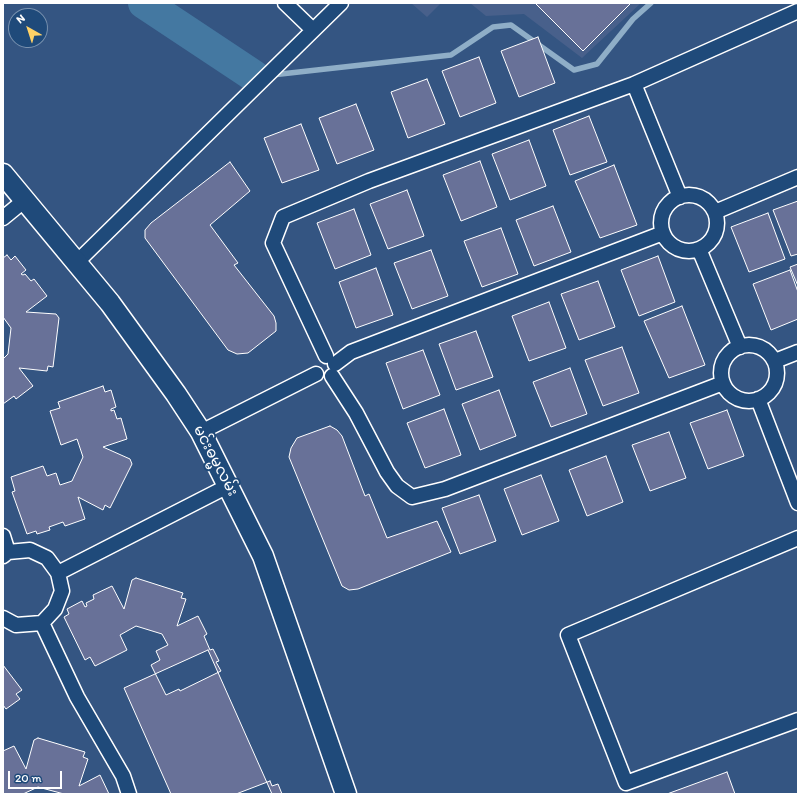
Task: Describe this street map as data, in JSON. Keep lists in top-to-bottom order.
{
  "streets": {
    "main road": ["မင်းဓမ္မလမ်း"]
  },
  "scale_bar": "20 m",
  "north": "top left"
}
